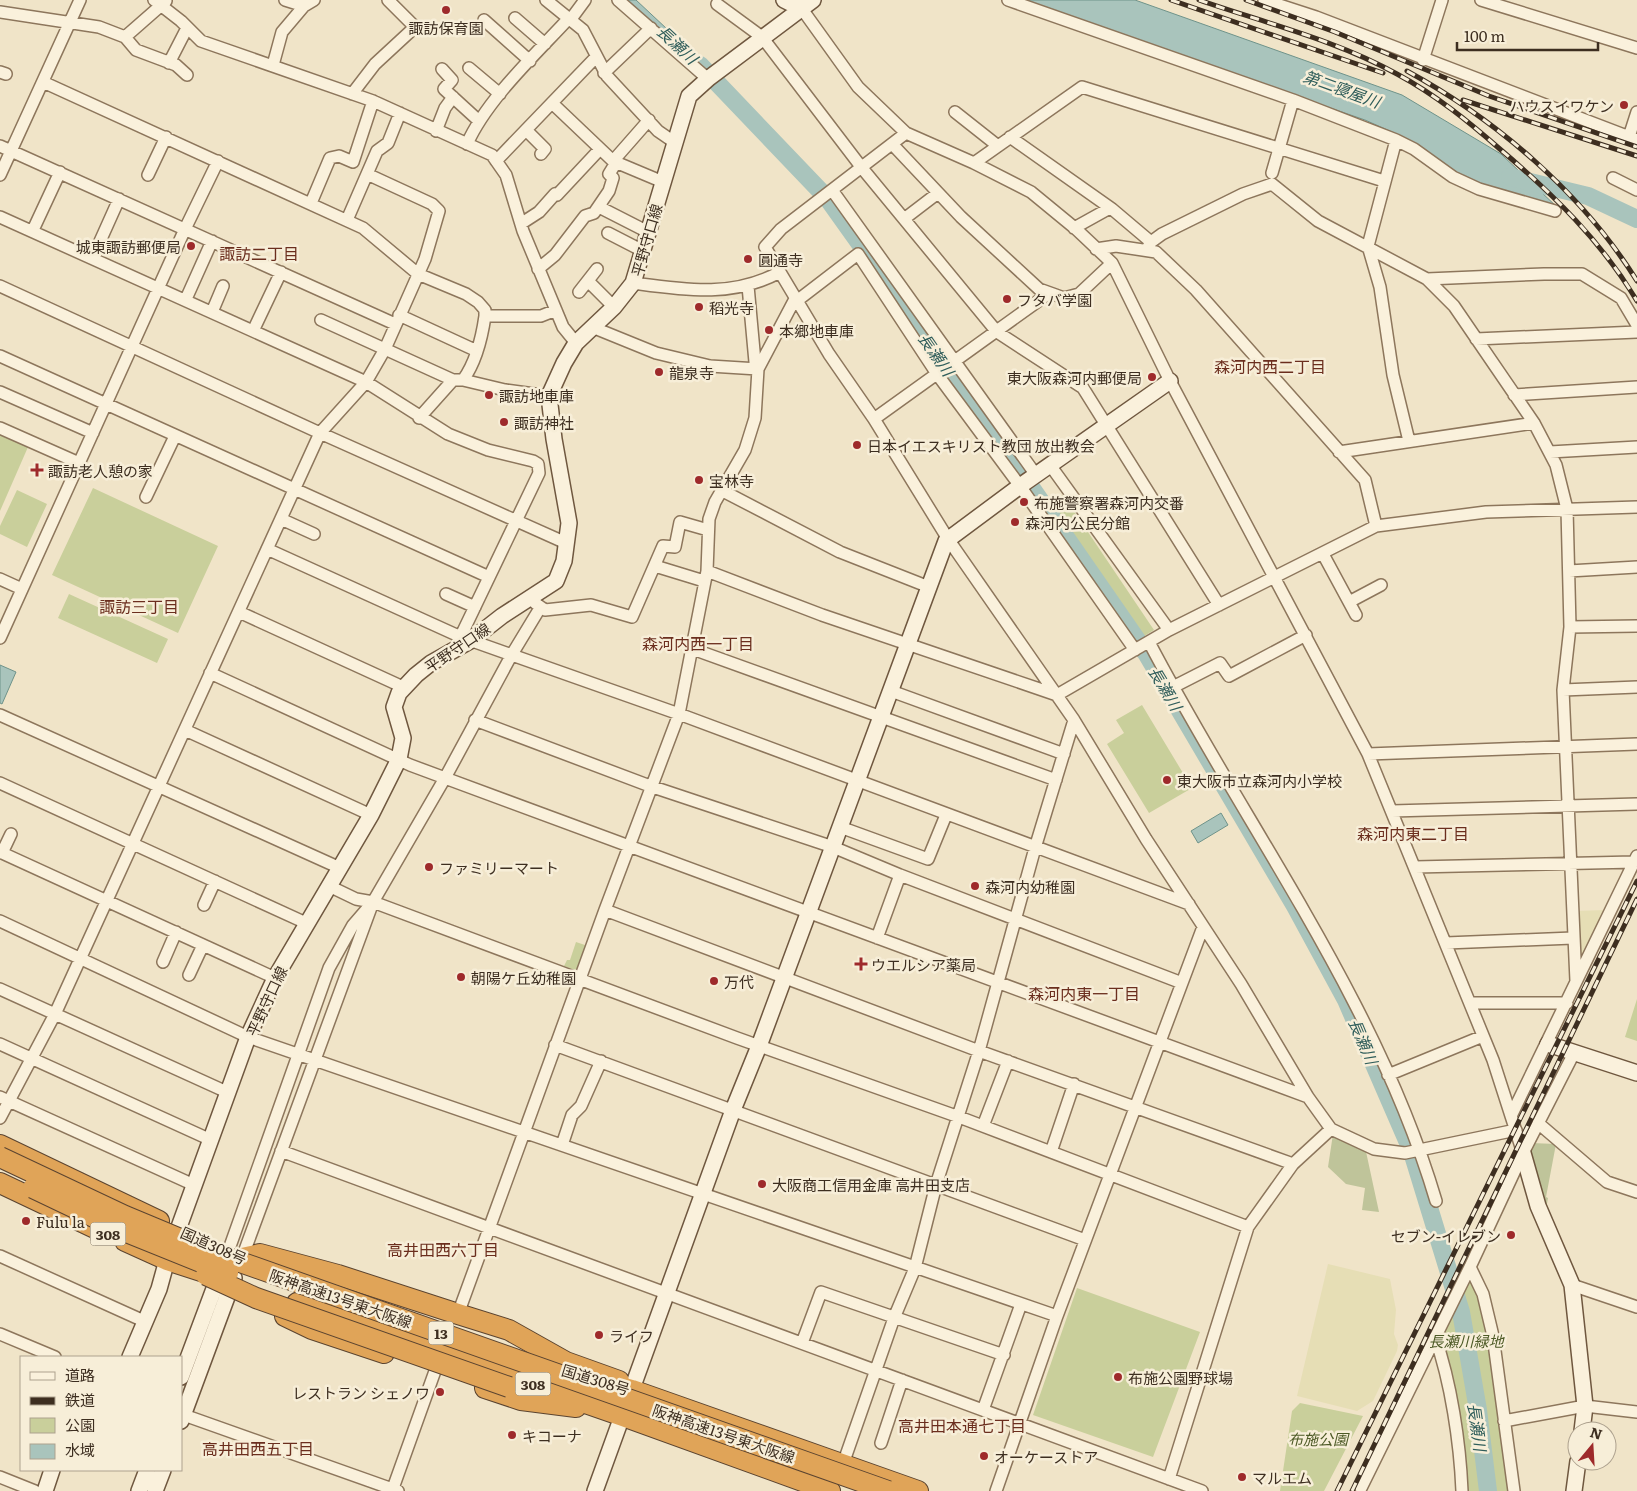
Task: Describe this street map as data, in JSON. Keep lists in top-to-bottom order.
{
  "streets": {
    "highway": [
      "308",
      "国道308号",
      "阪神高速13号東大阪線",
      "13"
    ],
    "street": ["平野守口線"]
  },
  "crossings": [
    ["平野守口線", "国道308号"],
    ["国道308号", "阪神高速13号東大阪線"]
  ],
  "districts": [
    "諏訪二丁目",
    "森河内西二丁目",
    "諏訪三丁目",
    "森河内西一丁目",
    "森河内東二丁目",
    "森河内東一丁目",
    "高井田西六丁目",
    "高井田本通七丁目",
    "高井田西五丁目"
  ],
  "water": ["長瀬川", "第二寝屋川"],
  "parks": ["長瀬川緑地", "布施公園"],
  "places": {
    "other": [
      "諏訪保育園",
      "ハウスイワケン",
      "城東諏訪郵便局",
      "圓通寺",
      "フタバ学園",
      "稻光寺",
      "本郷地車庫",
      "龍泉寺",
      "東大阪森河内郵便局",
      "諏訪地車庫",
      "諏訪神社",
      "日本イエスキリスト教団 放出教会",
      "宝林寺",
      "布施警察署森河内交番",
      "森河内公民分館",
      "東大阪市立森河内小学校",
      "ファミリーマート",
      "森河内幼稚園",
      "朝陽ケ丘幼稚園",
      "万代",
      "大阪商工信用金庫 高井田支店",
      "Fulu la",
      "セブン-イレブン",
      "ライフ",
      "布施公園野球場",
      "レストラン シェノワ",
      "キコーナ",
      "オーケーストア",
      "マルエム"
    ],
    "health": ["諏訪老人憩の家", "ウエルシア薬局"]
  },
  "legend": [
    "道路",
    "鉄道",
    "公園",
    "水域"
  ],
  "scale_bar": "100 m",
  "north": "top"
}
